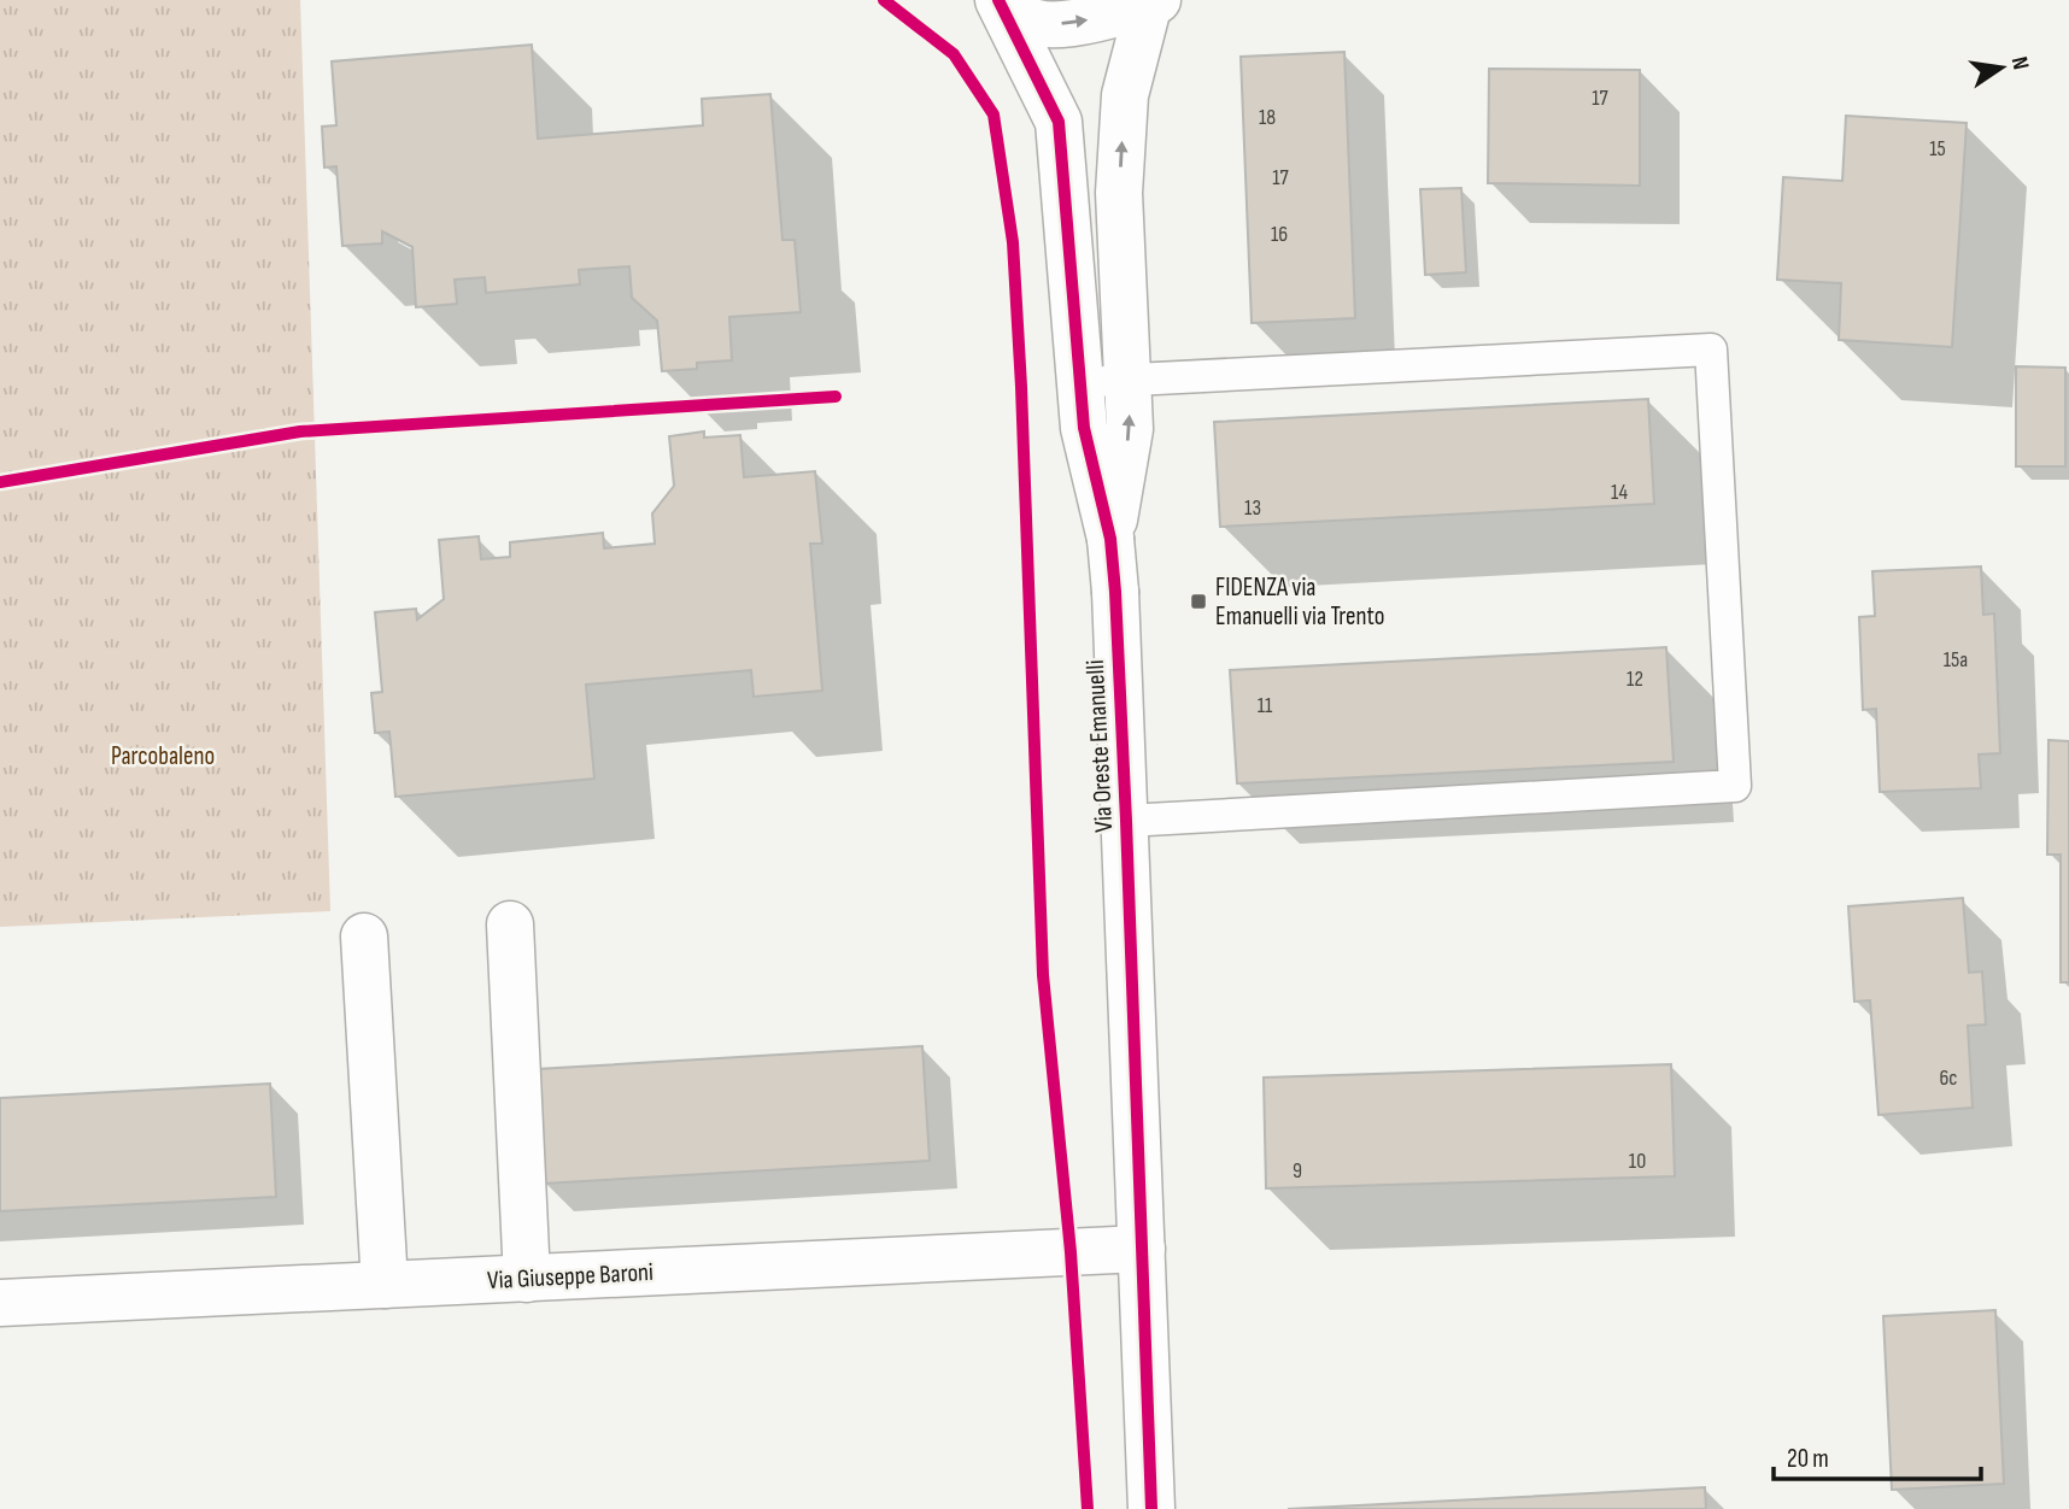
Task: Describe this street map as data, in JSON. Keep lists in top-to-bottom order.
{
  "streets": {
    "street": ["Via Oreste Emanuelli", "Via Giuseppe Baroni"]
  },
  "crossings": [
    ["Via Oreste Emanuelli", "Via Giuseppe Baroni"]
  ],
  "parks": ["Parcobaleno"],
  "places": {
    "transit": ["FIDENZA via Emanuelli via Trento"]
  },
  "house_numbers": [
    "17",
    "18",
    "15",
    "17",
    "16",
    "14",
    "13",
    "15a",
    "12",
    "11",
    "6c",
    "10",
    "9"
  ],
  "scale_bar": "20 m",
  "north": "right"
}
